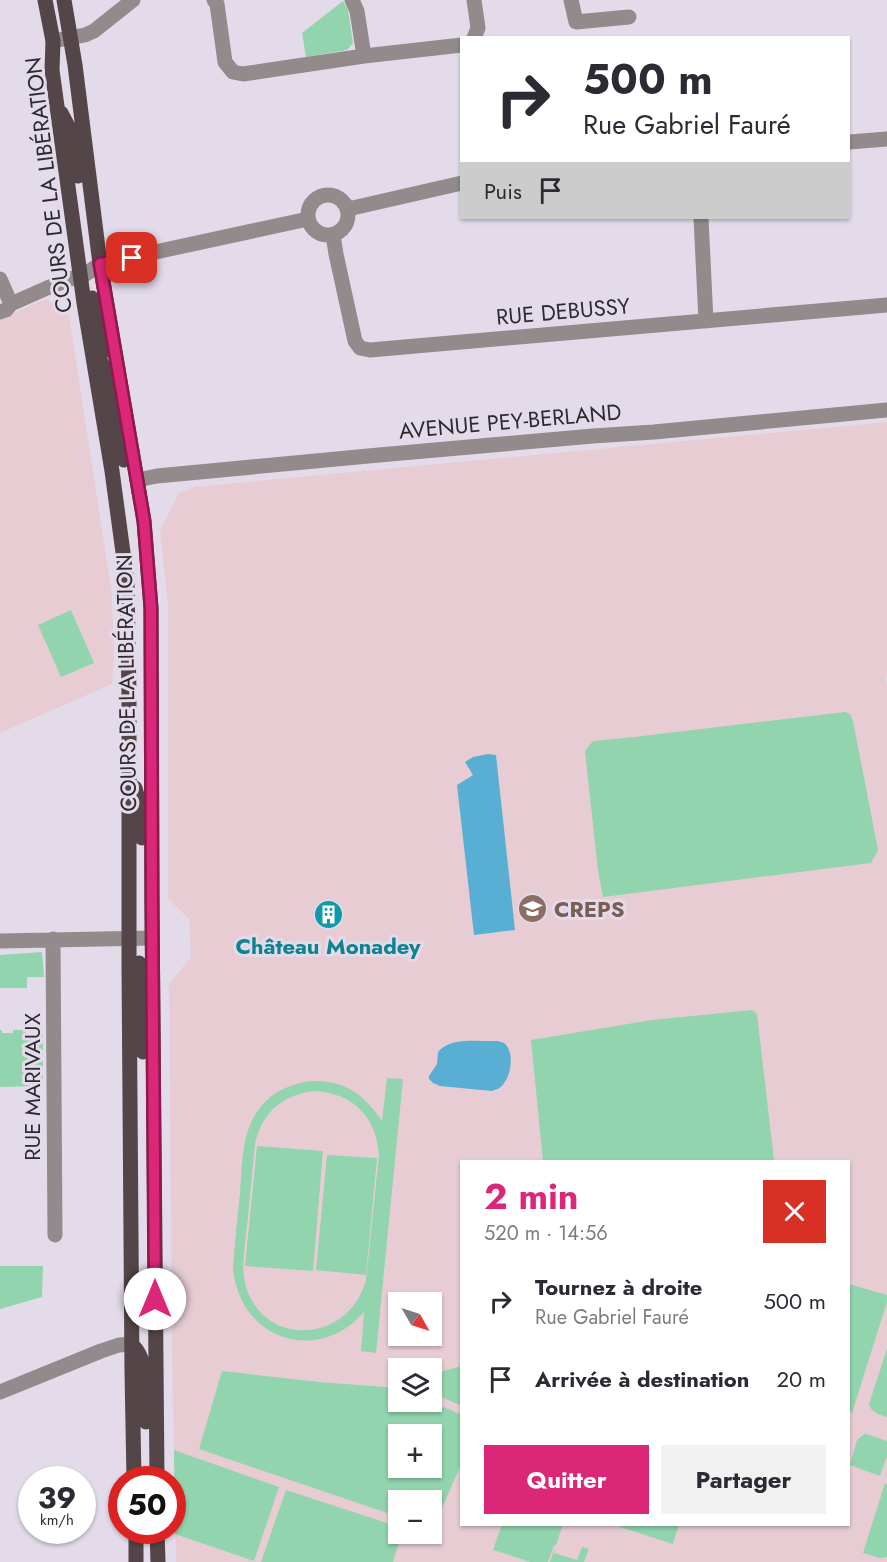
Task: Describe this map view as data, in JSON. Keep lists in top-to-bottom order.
{
  "streets": {
    "main road": ["COURS DE LA LIBÉRATION"],
    "street": ["RUE DEBUSSY", "AVENUE PEY-BERLAND", "RUE MARIVAUX"]
  },
  "crossings": [
    ["COURS DE LA LIBÉRATION", "AVENUE PEY-BERLAND"]
  ],
  "places": {
    "school or university": ["CREPS"],
    "building": ["Château Monadey"]
  },
  "north": "bottom right",
  "page": {
    "turn": ["500 m", "Rue Gabriel Fauré"],
    "then": "Puis",
    "heading": ["2 min", "520 m · 14:56"],
    "list": [
      {
        "name": "Tournez à droite",
        "note": "Rue Gabriel Fauré",
        "value": "500 m"
      },
      {
        "name": "Arrivée à destination",
        "value": "20 m"
      }
    ],
    "map_buttons": ["+", "−"],
    "buttons": ["Quitter", "Partager"],
    "speed": "39 km/h",
    "limit": "50"
  }
}
